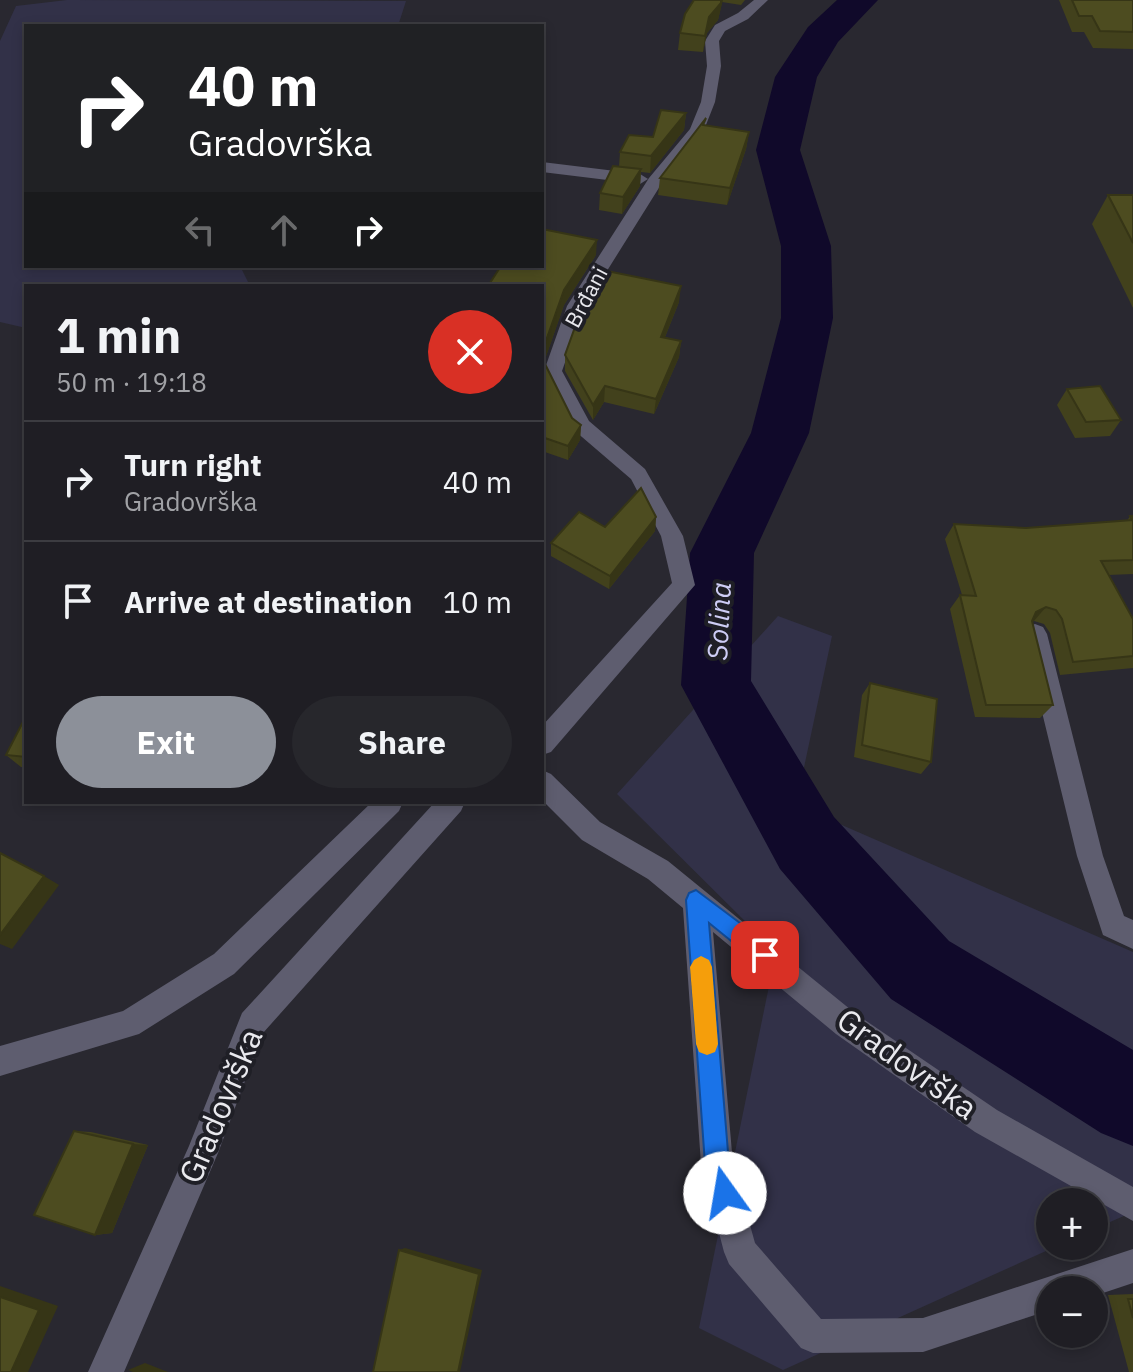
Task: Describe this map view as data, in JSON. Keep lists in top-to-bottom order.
{
  "streets": {
    "street": ["Brđani", "Gradovrška"]
  },
  "water": ["Solina"],
  "page": {
    "turn": ["40 m", "Gradovrška"],
    "heading": ["1 min", "50 m · 19:18"],
    "list": [
      {
        "name": "Turn right",
        "note": "Gradovrška",
        "value": "40 m"
      },
      {
        "name": "Arrive at destination",
        "value": "10 m"
      }
    ],
    "buttons": ["Exit", "Share"],
    "map_buttons": ["+", "−"]
  }
}
